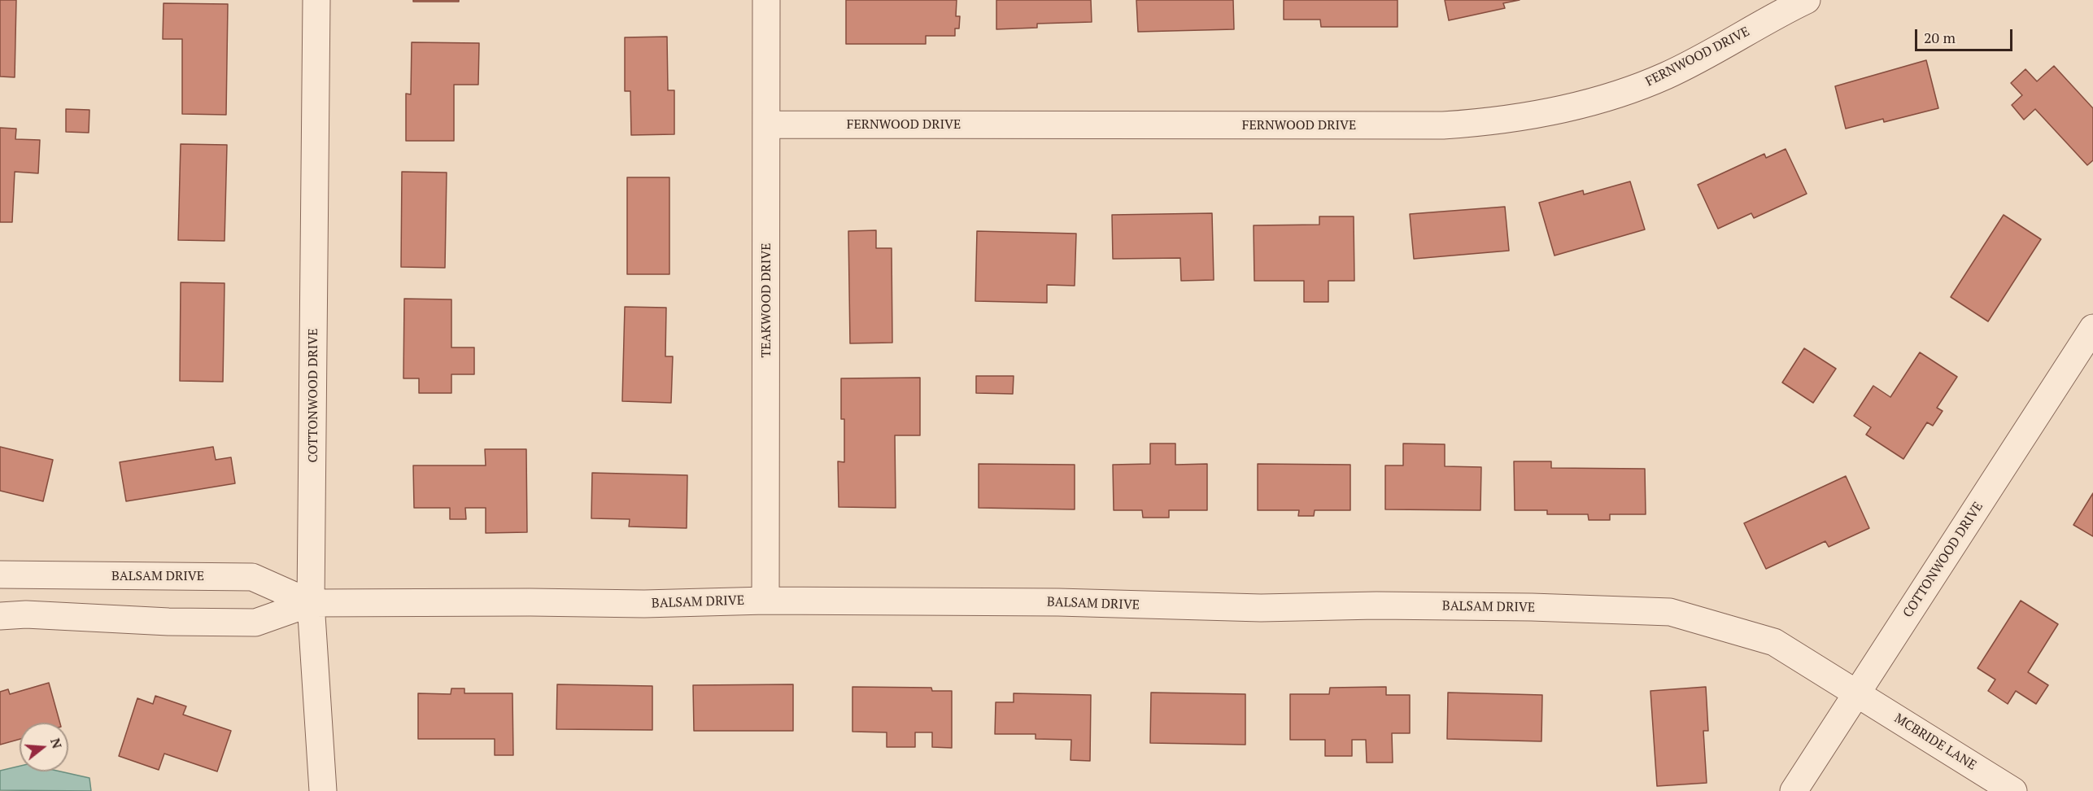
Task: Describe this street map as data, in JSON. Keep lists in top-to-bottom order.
{
  "streets": {
    "street": [
      "FERNWOOD DRIVE",
      "TEAKWOOD DRIVE",
      "COTTONWOOD DRIVE",
      "BALSAM DRIVE",
      "MCBRIDE LANE"
    ]
  },
  "crossings": [
    ["FERNWOOD DRIVE", "TEAKWOOD DRIVE"],
    ["TEAKWOOD DRIVE", "BALSAM DRIVE"],
    ["COTTONWOOD DRIVE", "BALSAM DRIVE"],
    ["COTTONWOOD DRIVE", "MCBRIDE LANE"],
    ["BALSAM DRIVE", "MCBRIDE LANE"]
  ],
  "scale_bar": "20 m",
  "north": "right"
}
